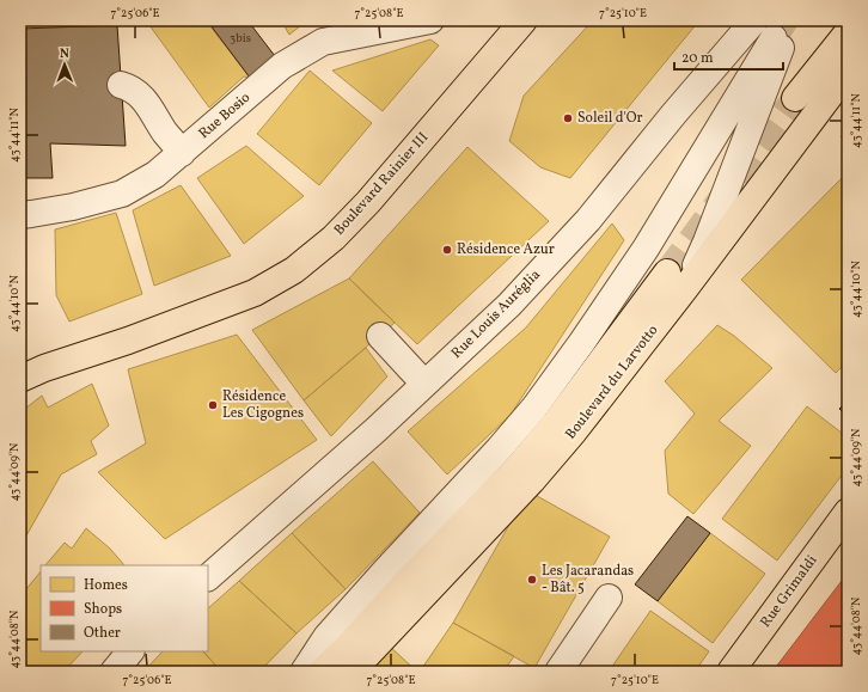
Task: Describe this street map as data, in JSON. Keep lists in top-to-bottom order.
{
  "streets": {
    "main road": ["Boulevard Rainier III", "Boulevard du Larvotto", "Rue Grimaldi"],
    "street": ["Rue Bosio", "Rue Louis Auréglia"]
  },
  "places": [
    "Soleil d'Or",
    "Résidence Azur",
    "Résidence Les Cigognes",
    "Les Jacarandas - Bât. 5"
  ],
  "house_numbers": ["3bis"],
  "legend": ["Homes", "Shops", "Other"],
  "scale_bar": "20 m",
  "north": "top",
  "coordinates": [
    "7°25'06\"E",
    "7°25'08\"E",
    "7°25'10\"E",
    "43°44'11\"N",
    "43°44'10\"N",
    "43°44'09\"N",
    "43°44'08\"N"
  ]
}
